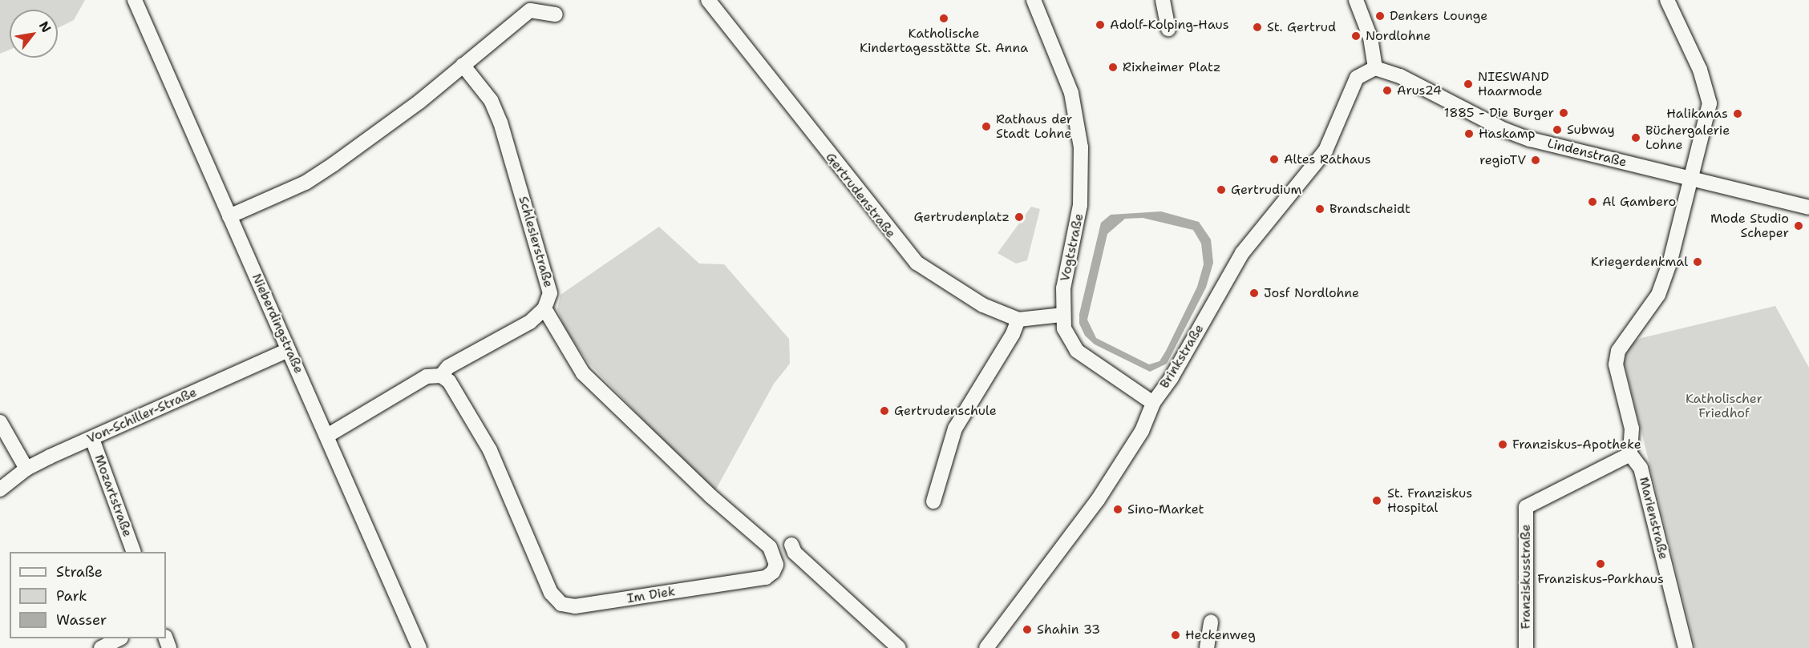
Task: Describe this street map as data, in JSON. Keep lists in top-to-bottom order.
{
  "streets": {
    "street": [
      "Lindenstraße",
      "Gertrudenstraße",
      "Schlesierstraße",
      "Vogtstraße",
      "Nieberdingstraße",
      "Brinkstraße",
      "Von-Schiller-Straße",
      "Mozartstraße",
      "Marienstraße",
      "Franziskusstraße",
      "Im Diek"
    ]
  },
  "crossings": [
    ["Lindenstraße", "Brinkstraße"],
    ["Gertrudenstraße", "Vogtstraße"],
    ["Schlesierstraße", "Im Diek"],
    ["Vogtstraße", "Brinkstraße"],
    ["Nieberdingstraße", "Von-Schiller-Straße"],
    ["Von-Schiller-Straße", "Mozartstraße"],
    ["Marienstraße", "Franziskusstraße"]
  ],
  "parks": ["Katholischer Friedhof"],
  "places": [
    "Denkers Lounge",
    "Katholische Kindertagesstätte St. Anna",
    "Adolf-Kolping-Haus",
    "St. Gertrud",
    "Nordlohne",
    "Rixheimer Platz",
    "NIESWAND Haarmode",
    "Arus24",
    "1885 - Die Burger",
    "Halikanas",
    "Rathaus der Stadt Lohne",
    "Subway",
    "Haskamp",
    "Büchergalerie Lohne",
    "Altes Rathaus",
    "regioTV",
    "Gertrudium",
    "Al Gambero",
    "Brandscheidt",
    "Gertrudenplatz",
    "Mode Studio Scheper",
    "Kriegerdenkmal",
    "Josf Nordlohne",
    "Gertrudenschule",
    "Franziskus-Apotheke",
    "St. Franziskus Hospital",
    "Sino-Market",
    "Franziskus-Parkhaus",
    "Shahin 33",
    "Heckenweg"
  ],
  "legend": ["Straße", "Park", "Wasser"],
  "north": "top right"
}
